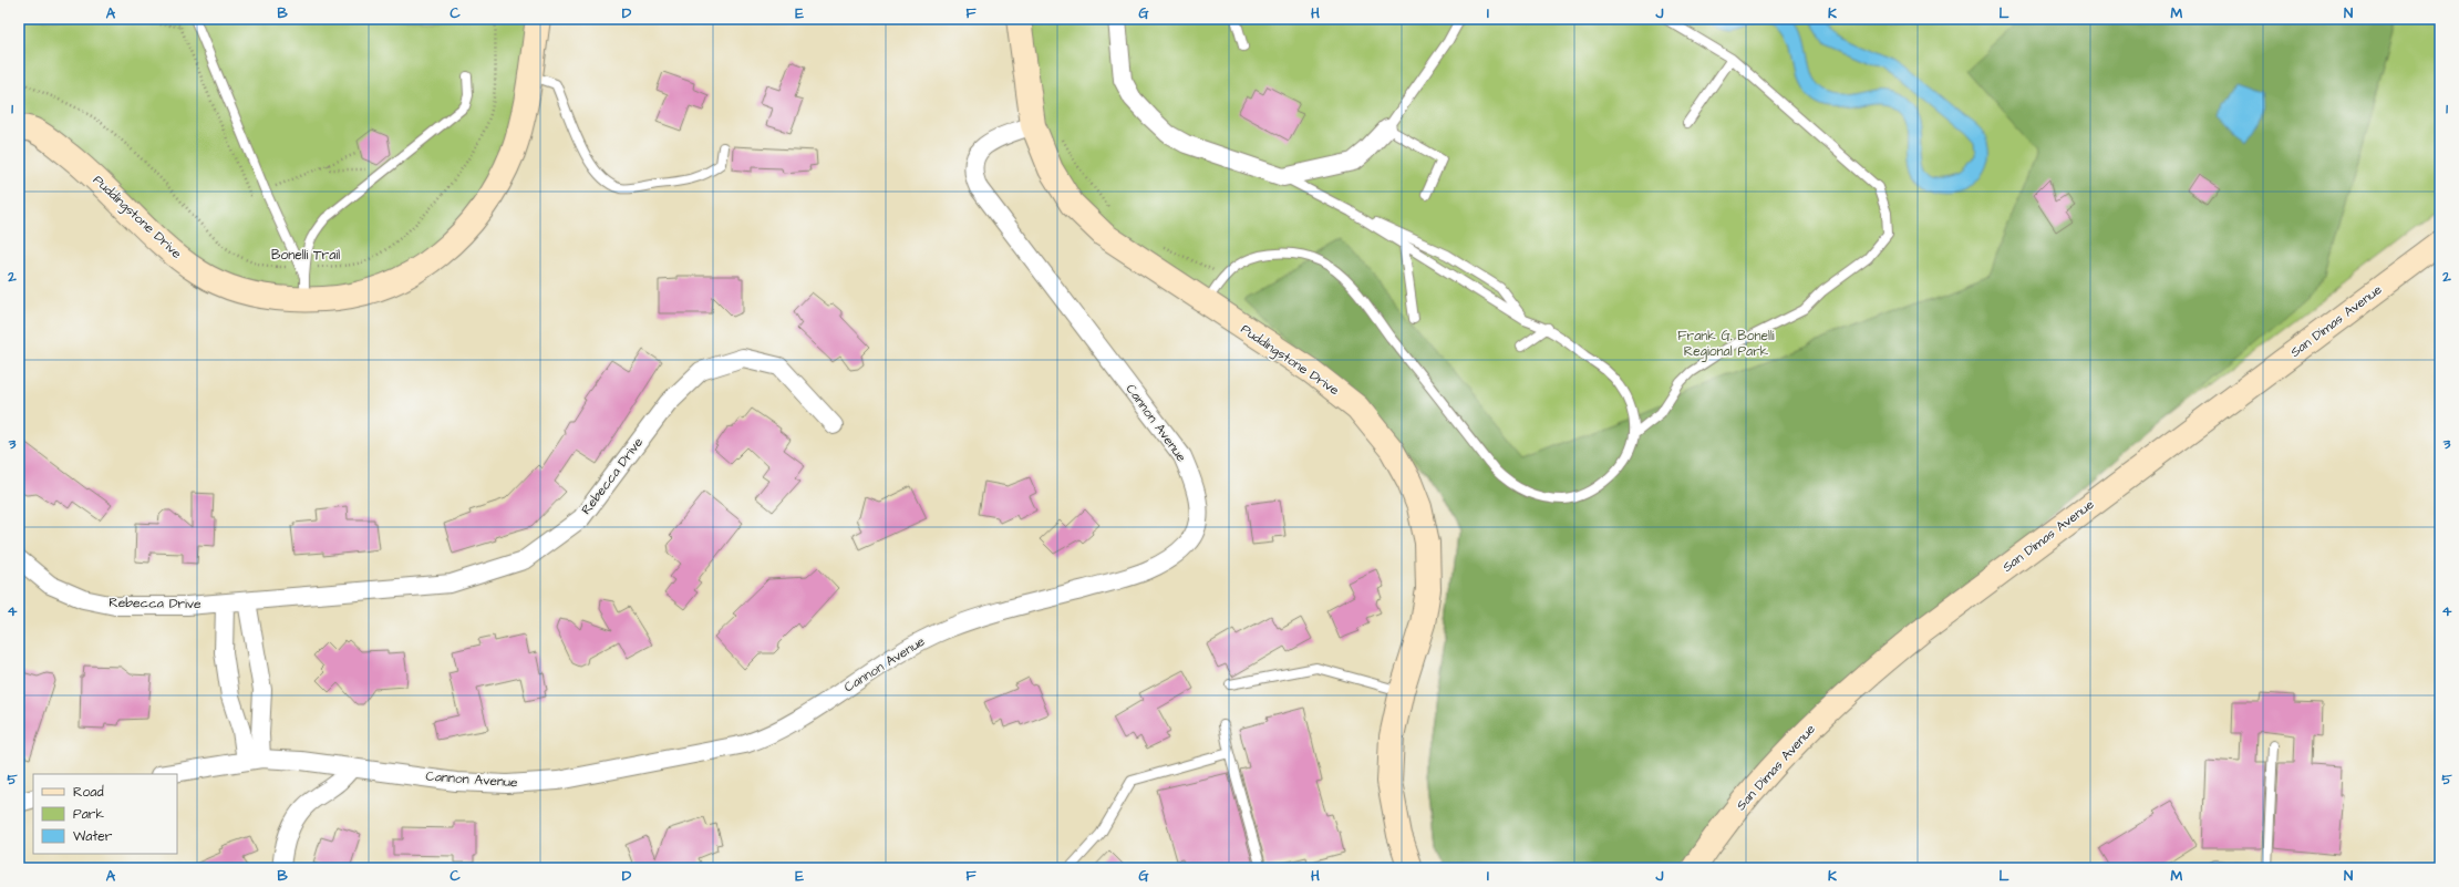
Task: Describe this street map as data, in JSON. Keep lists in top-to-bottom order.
{
  "streets": {
    "street": [
      "Puddingstone Drive",
      "San Dimas Avenue",
      "Cannon Avenue",
      "Rebecca Drive"
    ],
    "path": ["Bonelli Trail"]
  },
  "crossings": [
    ["Puddingstone Drive", "Cannon Avenue"]
  ],
  "parks": ["Frank G. Bonelli Regional Park"],
  "legend": ["Road", "Park", "Water"],
  "grid": {
    "columns": [
      "A",
      "B",
      "C",
      "D",
      "E",
      "F",
      "G",
      "H",
      "I",
      "J",
      "K",
      "L",
      "M",
      "N"
    ],
    "rows": [
      "1",
      "2",
      "3",
      "4",
      "5"
    ]
  }
}
